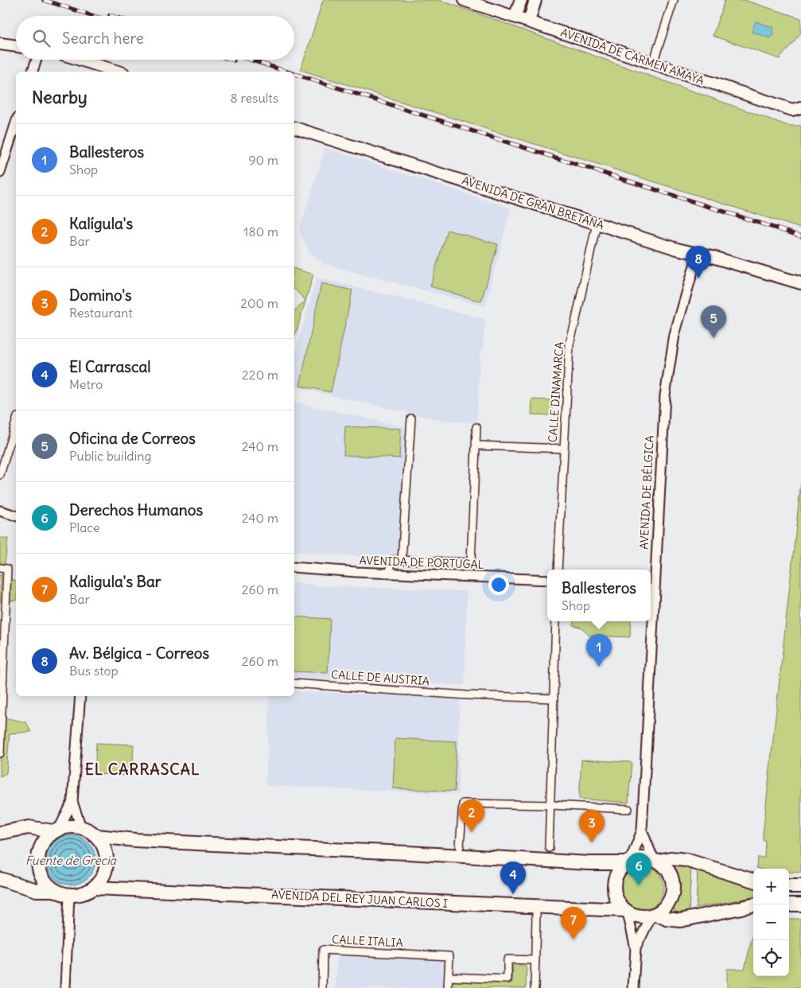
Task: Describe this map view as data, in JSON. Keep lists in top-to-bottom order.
{
  "streets": {
    "main road": ["AVENIDA DEL REY JUAN CARLOS I"],
    "street": [
      "AVENIDA DE CARMEN AMAYA",
      "AVENIDA DE GRAN BRETAÑA",
      "CALLE DINAMARCA",
      "AVENIDA DE BÉLGICA",
      "AVENIDA DE PORTUGAL",
      "CALLE DE AUSTRIA",
      "CALLE ITALIA"
    ]
  },
  "crossings": [
    ["AVENIDA DE GRAN BRETAÑA", "CALLE DINAMARCA"],
    ["AVENIDA DE GRAN BRETAÑA", "AVENIDA DE BÉLGICA"]
  ],
  "districts": ["EL CARRASCAL"],
  "water": ["Fuente de Grecia"],
  "page": {
    "search": "Search here",
    "heading": ["Nearby", "8 results"],
    "list": [
      {
        "mark": "1",
        "name": "Ballesteros",
        "note": "Shop",
        "value": "90 m"
      },
      {
        "mark": "2",
        "name": "Kalígula's",
        "note": "Bar",
        "value": "180 m"
      },
      {
        "mark": "3",
        "name": "Domino's",
        "note": "Restaurant",
        "value": "200 m"
      },
      {
        "mark": "4",
        "name": "El Carrascal",
        "note": "Metro",
        "value": "220 m"
      },
      {
        "mark": "5",
        "name": "Oficina de Correos",
        "note": "Public building",
        "value": "240 m"
      },
      {
        "mark": "6",
        "name": "Derechos Humanos",
        "note": "Place",
        "value": "240 m"
      },
      {
        "mark": "7",
        "name": "Kaligula's Bar",
        "note": "Bar",
        "value": "260 m"
      },
      {
        "mark": "8",
        "name": "Av. Bélgica - Correos",
        "note": "Bus stop",
        "value": "260 m"
      }
    ],
    "pins": [
      "8",
      "5",
      "1",
      "2",
      "3",
      "6",
      "4",
      "7"
    ],
    "popup": ["Ballesteros", "Shop"],
    "map_buttons": ["+", "−"]
  }
}
